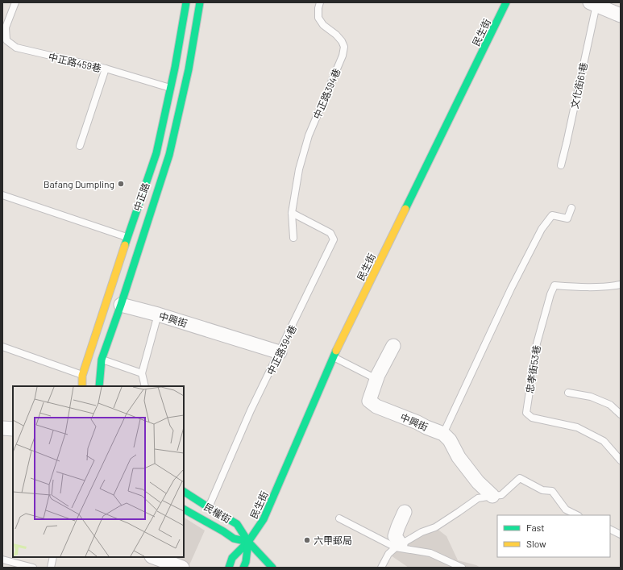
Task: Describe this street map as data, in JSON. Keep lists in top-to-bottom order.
{
  "streets": {
    "main road": ["民生街", "中正路", "民權街"],
    "street": ["中興街"],
    "lane": [
      "中正路459巷",
      "文化街61巷",
      "中正路394巷",
      "忠孝街53巷"
    ]
  },
  "crossings": [
    ["民生街", "民權街"],
    ["中正路459巷", "中正路"],
    ["中正路394巷", "中興街"],
    ["中正路394巷", "民權街"],
    ["中正路", "中興街"]
  ],
  "places": ["Bafang Dumpling", "六甲郵局"],
  "legend": ["Fast", "Slow"]
}
